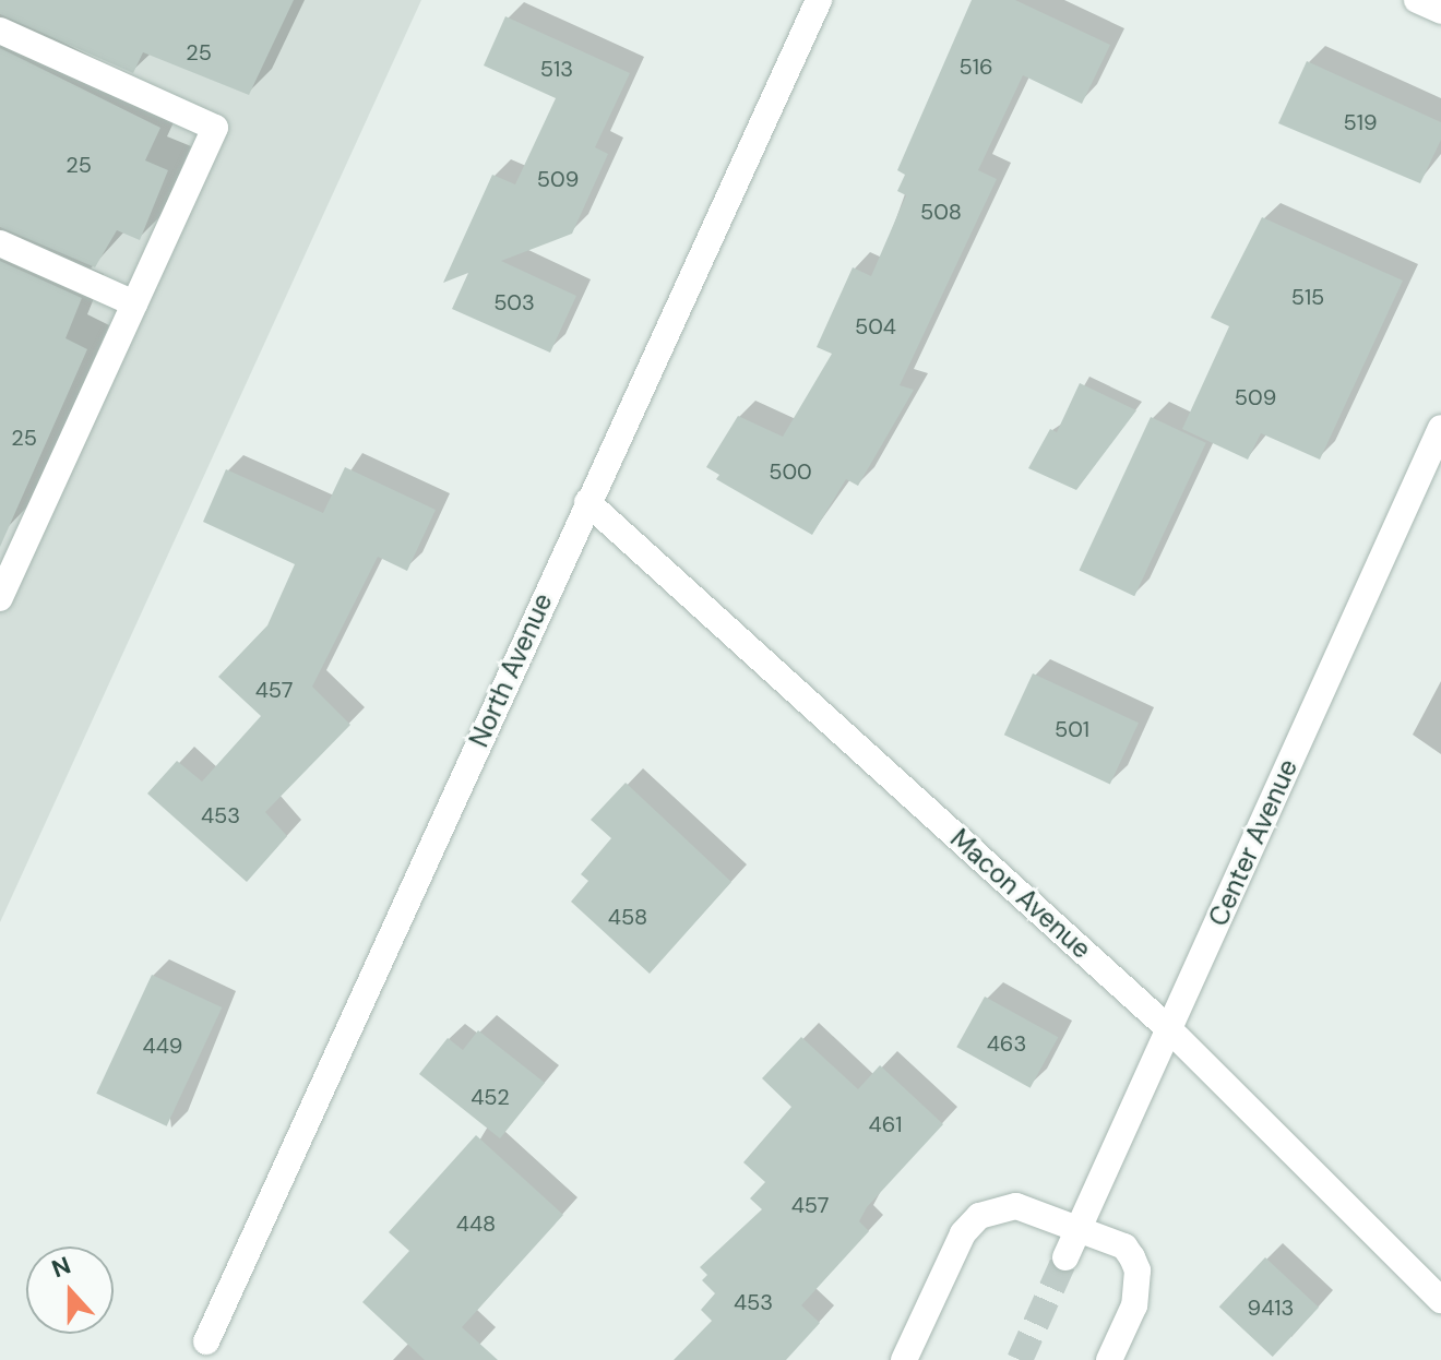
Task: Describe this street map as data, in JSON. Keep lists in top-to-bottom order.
{
  "streets": {
    "street": ["North Avenue", "Center Avenue", "Macon Avenue"]
  },
  "crossings": [
    ["North Avenue", "Macon Avenue"],
    ["Center Avenue", "Macon Avenue"]
  ],
  "house_numbers": [
    "25",
    "516",
    "513",
    "519",
    "25",
    "509",
    "508",
    "515",
    "503",
    "504",
    "509",
    "25",
    "500",
    "457",
    "501",
    "453",
    "458",
    "463",
    "449",
    "452",
    "461",
    "457",
    "448",
    "453",
    "9413"
  ],
  "north": "top"
}
